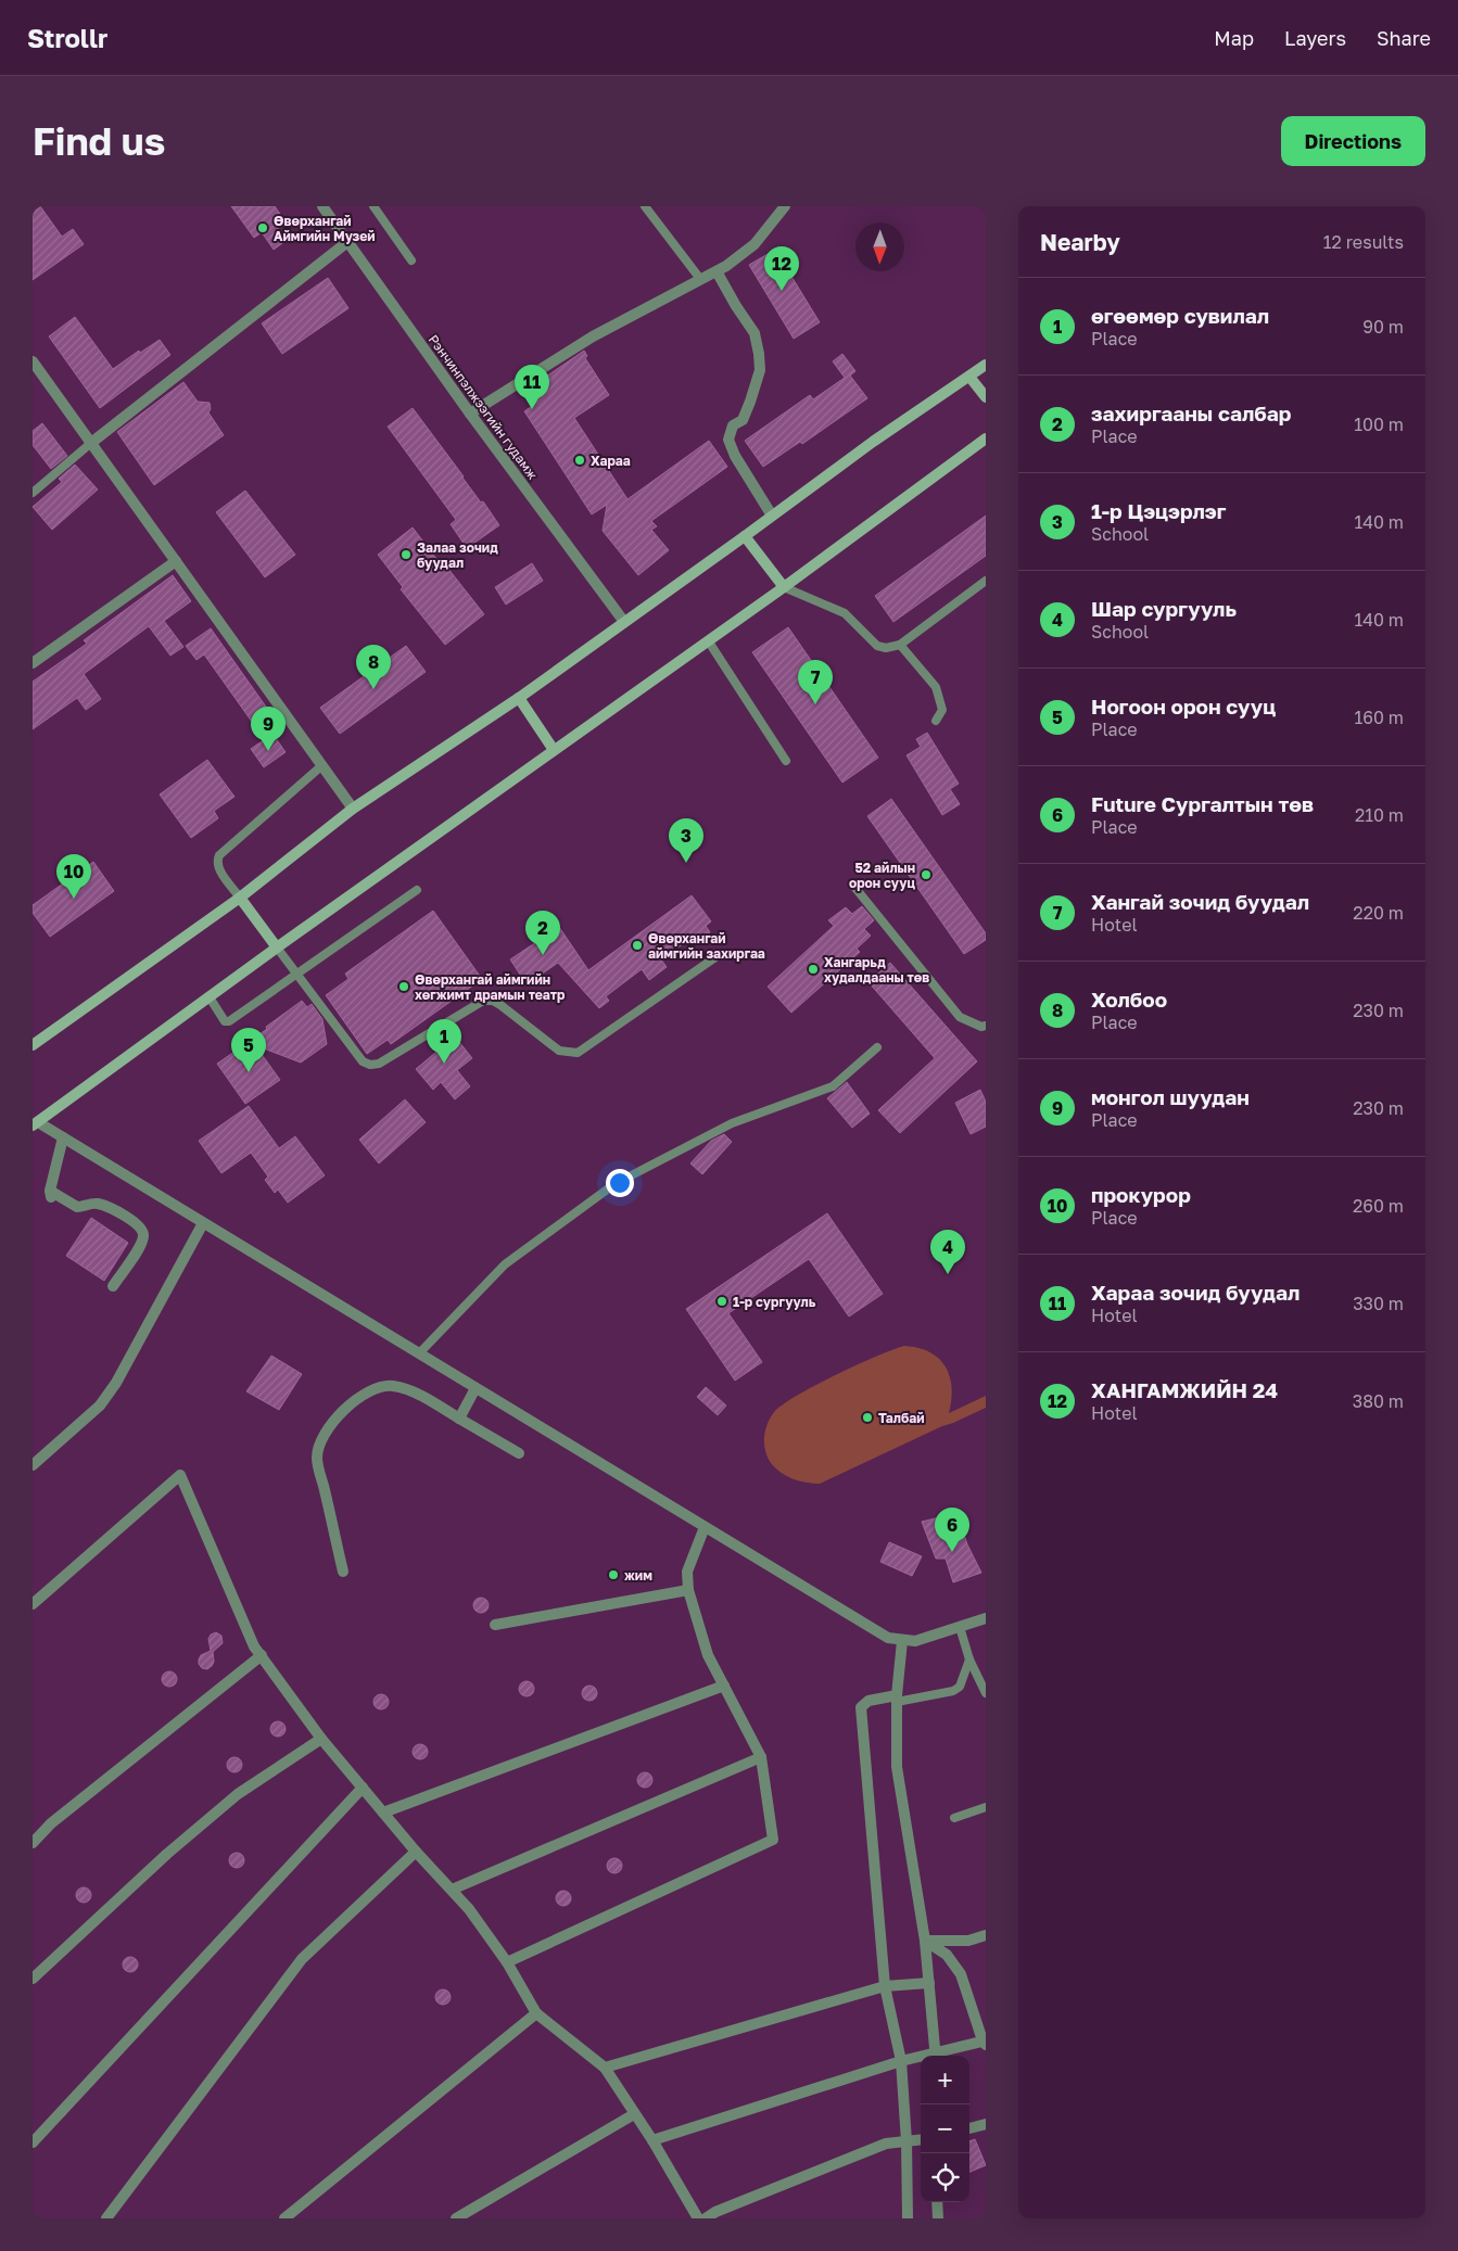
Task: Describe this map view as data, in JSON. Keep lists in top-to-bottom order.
{
  "streets": {
    "street": ["Рэнчинпэлжээгийн гудамж"]
  },
  "places": [
    "Өвөрхангай Аймгийн Музей",
    "Хараа",
    "Залаа зочид буудал",
    "52 айлын орон сууц",
    "Өвөрхангай аймгийн захиргаа",
    "Хангарьд худалдааны төв",
    "Өвөрхангай аймгийн хөгжимт драмын театр",
    "1-р сургууль",
    "Талбай",
    "жим"
  ],
  "north": "bottom",
  "page": {
    "header": "Strollr",
    "nav": ["Map", "Layers", "Share"],
    "buttons": "Directions",
    "title": "Find us",
    "heading": ["Nearby", "12 results"],
    "pins": [
      "12",
      "11",
      "8",
      "7",
      "9",
      "3",
      "10",
      "2",
      "1",
      "5",
      "4",
      "6"
    ],
    "list": [
      {
        "mark": "1",
        "name": "өгөөмөр сувилал",
        "note": "Place",
        "value": "90 m"
      },
      {
        "mark": "2",
        "name": "захиргааны салбар",
        "note": "Place",
        "value": "100 m"
      },
      {
        "mark": "3",
        "name": "1-р Цэцэрлэг",
        "note": "School",
        "value": "140 m"
      },
      {
        "mark": "4",
        "name": "Шар сургууль",
        "note": "School",
        "value": "140 m"
      },
      {
        "mark": "5",
        "name": "Ногоон орон сууц",
        "note": "Place",
        "value": "160 m"
      },
      {
        "mark": "6",
        "name": "Future Сургалтын төв",
        "note": "Place",
        "value": "210 m"
      },
      {
        "mark": "7",
        "name": "Хангай зочид буудал",
        "note": "Hotel",
        "value": "220 m"
      },
      {
        "mark": "8",
        "name": "Холбоо",
        "note": "Place",
        "value": "230 m"
      },
      {
        "mark": "9",
        "name": "монгол шуудан",
        "note": "Place",
        "value": "230 m"
      },
      {
        "mark": "10",
        "name": "прокурор",
        "note": "Place",
        "value": "260 m"
      },
      {
        "mark": "11",
        "name": "Хараа зочид буудал",
        "note": "Hotel",
        "value": "330 m"
      },
      {
        "mark": "12",
        "name": "ХАНГАМЖИЙН 24",
        "note": "Hotel",
        "value": "380 m"
      }
    ],
    "map_buttons": ["+", "−"]
  }
}
